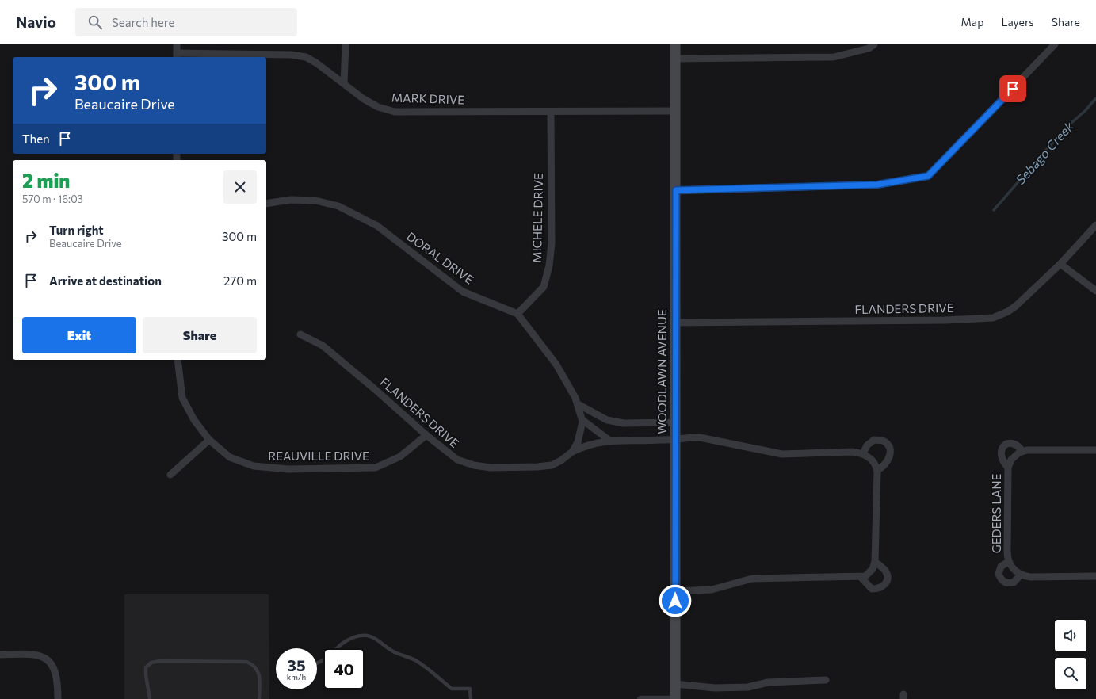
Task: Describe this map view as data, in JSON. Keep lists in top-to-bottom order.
{
  "streets": {
    "street": [
      "MARK DRIVE",
      "MICHELE DRIVE",
      "DORAL DRIVE",
      "FLANDERS DRIVE",
      "WOODLAWN AVENUE",
      "REAUVILLE DRIVE",
      "GEDERS LANE"
    ]
  },
  "crossings": [
    ["MARK DRIVE", "MICHELE DRIVE"],
    ["MARK DRIVE", "WOODLAWN AVENUE"],
    ["MICHELE DRIVE", "DORAL DRIVE"],
    ["FLANDERS DRIVE", "WOODLAWN AVENUE"],
    ["FLANDERS DRIVE", "REAUVILLE DRIVE"]
  ],
  "water": ["Sebago Creek"],
  "page": {
    "header": "Navio",
    "search": "Search here",
    "nav": ["Map", "Layers", "Share"],
    "turn": ["300 m", "Beaucaire Drive"],
    "then": "Then",
    "heading": ["2 min", "570 m · 16:03"],
    "list": [
      {
        "name": "Turn right",
        "note": "Beaucaire Drive",
        "value": "300 m"
      },
      {
        "name": "Arrive at destination",
        "value": "270 m"
      }
    ],
    "buttons": ["Exit", "Share"],
    "speed": "35 km/h",
    "limit": "40"
  }
}
